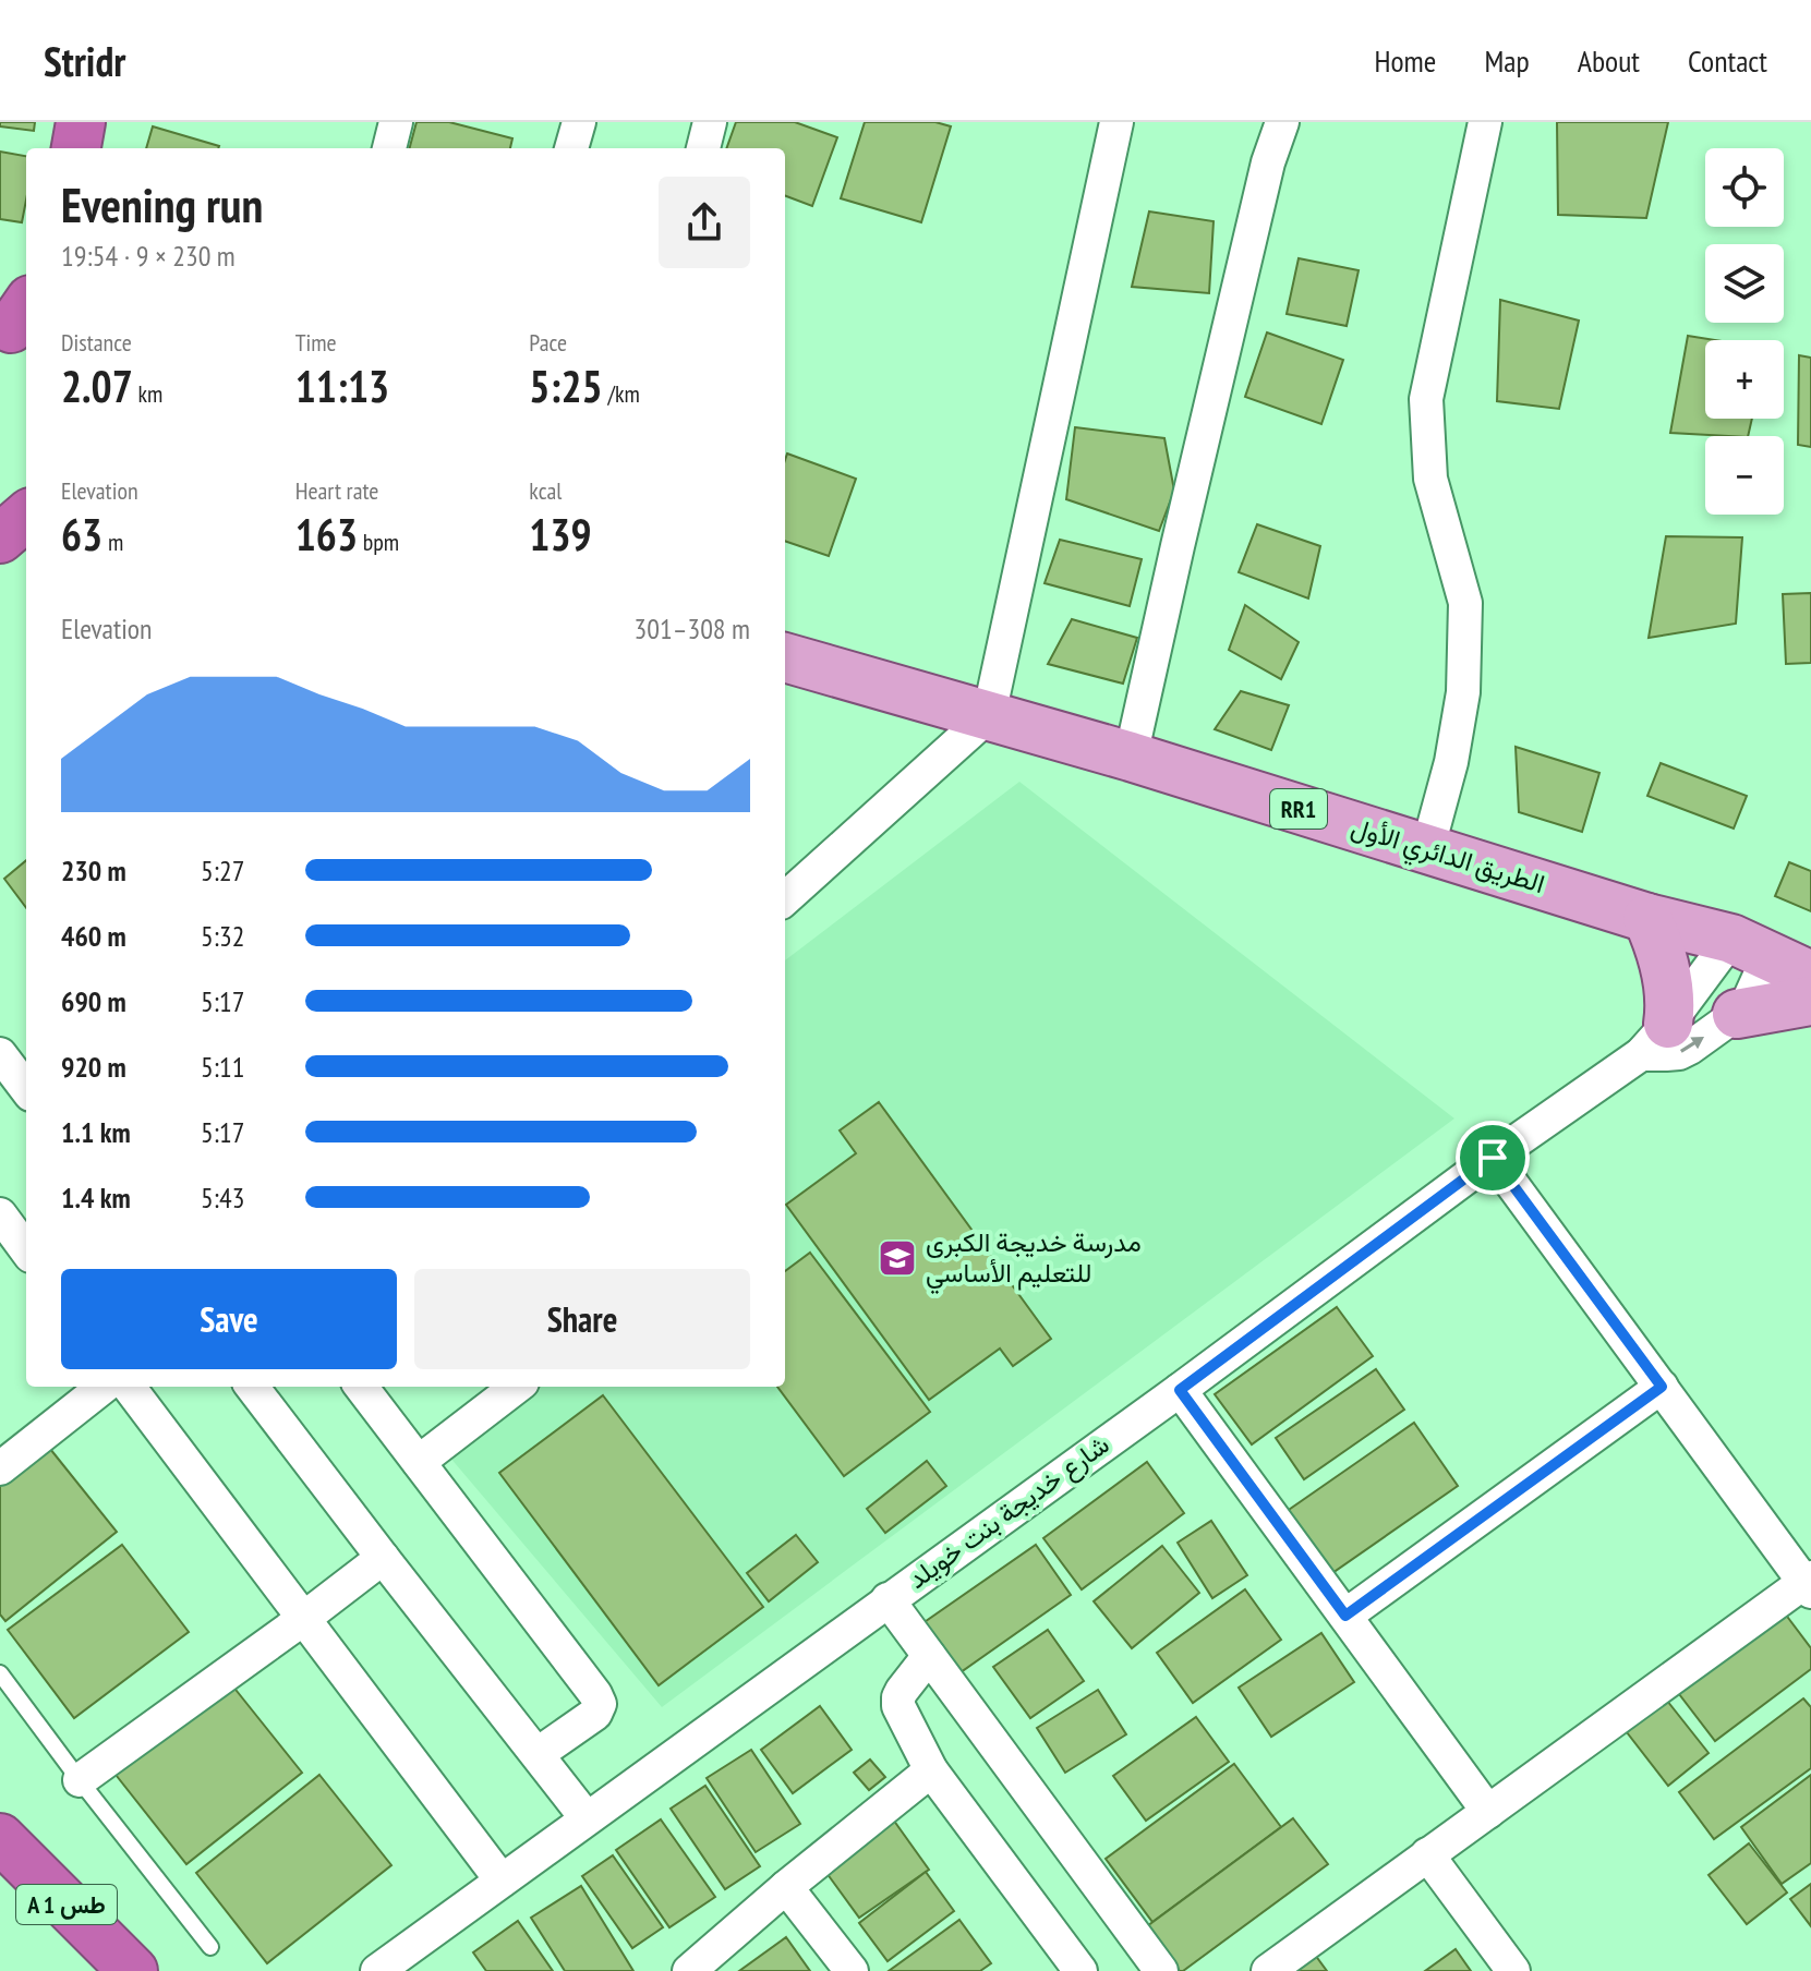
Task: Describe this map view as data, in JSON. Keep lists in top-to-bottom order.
{
  "streets": {
    "highway": ["A 1 طس"],
    "main road": ["RR1", "الطريق الدائري الأول"],
    "street": ["شارع خديجة بنت خويلد"]
  },
  "places": {
    "school or university": ["مدرسة خديجة الكبرى للتعليم الأساسي"]
  },
  "page": {
    "header": "Stridr",
    "nav": [
      "Home",
      "Map",
      "About",
      "Contact"
    ],
    "map_buttons": ["+", "−"],
    "heading": ["Evening run", "19:54 · 9 × 230 m"],
    "stats": [
      ["Distance", "2.07 km"],
      ["Time", "11:13"],
      ["Pace", "5:25 /km"],
      ["Elevation", "63 m"],
      ["Heart rate", "163 bpm"],
      ["kcal", "139"]
    ],
    "chart": ["Elevation", "301–308 m"],
    "list": [
      {
        "name": "230 m",
        "note": "5:27"
      },
      {
        "name": "460 m",
        "note": "5:32"
      },
      {
        "name": "690 m",
        "note": "5:17"
      },
      {
        "name": "920 m",
        "note": "5:11"
      },
      {
        "name": "1.1 km",
        "note": "5:17"
      },
      {
        "name": "1.4 km",
        "note": "5:43"
      }
    ],
    "buttons": ["Save", "Share"]
  }
}
